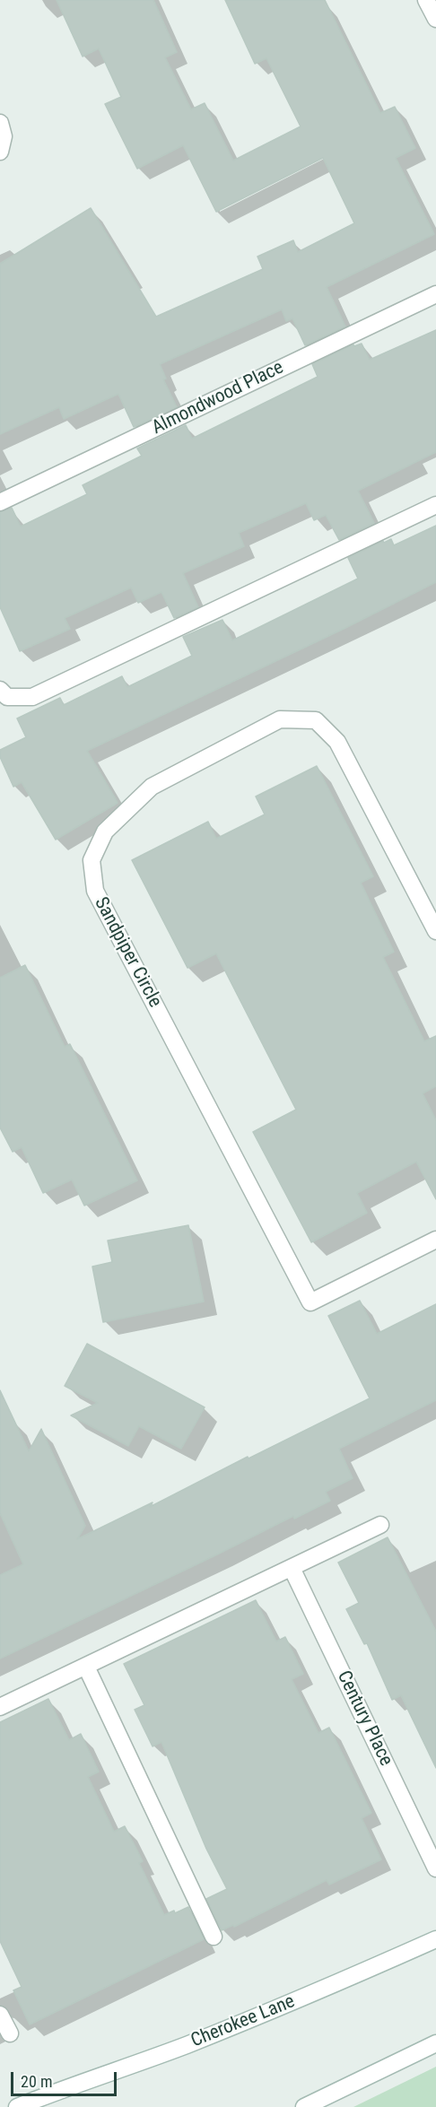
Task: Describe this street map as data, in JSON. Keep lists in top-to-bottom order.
{
  "streets": {
    "street": [
      "Almondwood Place",
      "Sandpiper Circle",
      "Century Place",
      "Cherokee Lane"
    ]
  },
  "scale_bar": "20 m"
}
